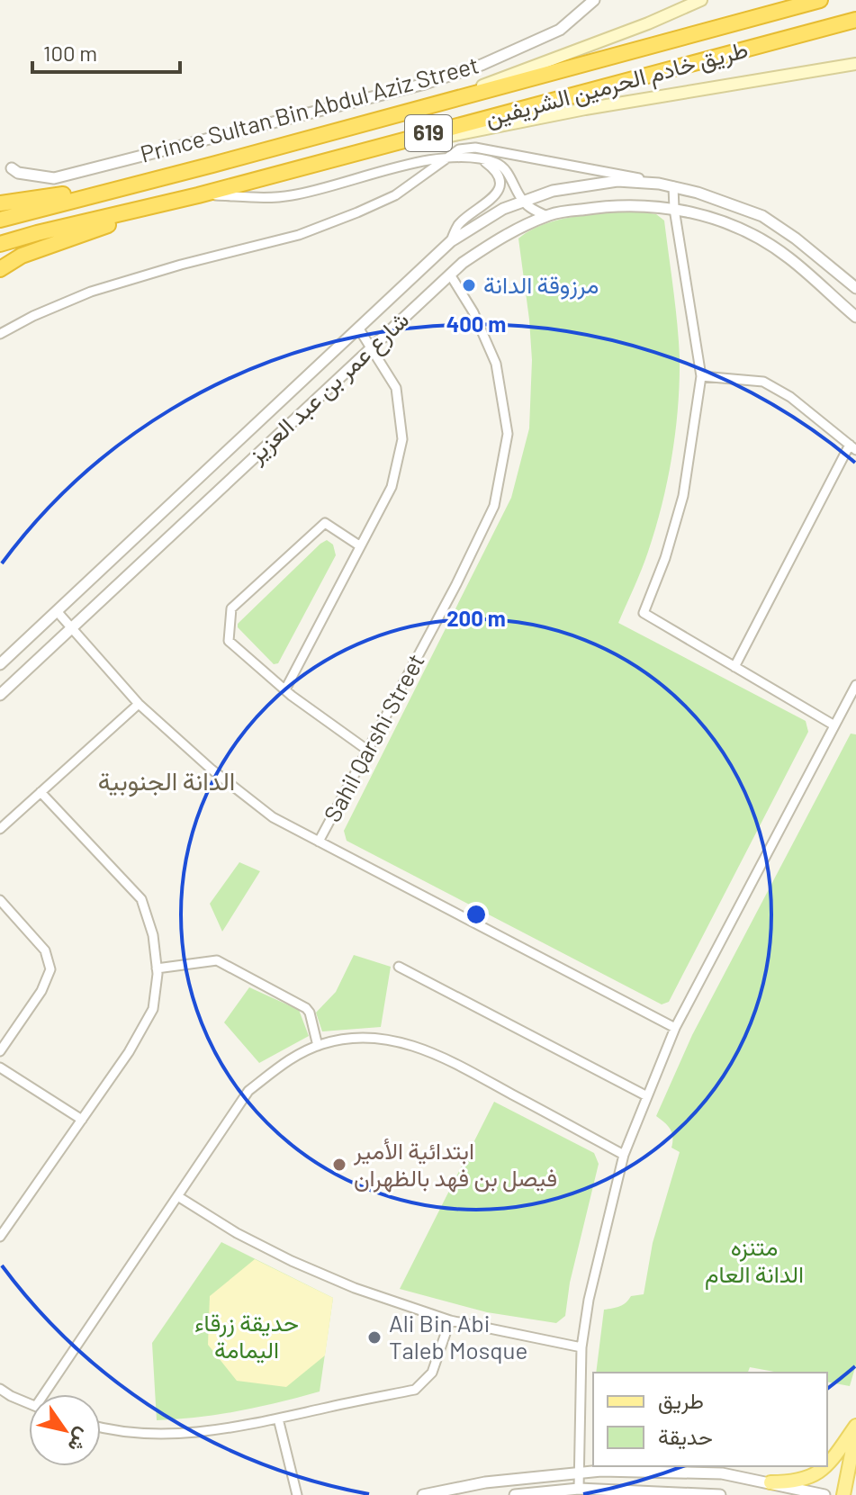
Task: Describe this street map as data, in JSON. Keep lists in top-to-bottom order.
{
  "streets": {
    "highway": ["طريق خادم الحرمين الشريفين", "619"],
    "street": ["Prince Sultan Bin Abdul Aziz Street", "شارع عمر بن عبد العزيز", "Sahil Qarshi Street"]
  },
  "crossings": [
    ["شارع عمر بن عبد العزيز", "Sahil Qarshi Street"]
  ],
  "districts": ["الدانة الجنوبية"],
  "parks": ["متنزه الدانة العام", "حديقة زرقاء اليمامة"],
  "places": ["مرزوقة الدانة", "ابتدائية الأمير فيصل بن فهد بالظهران", "Ali Bin Abi Taleb Mosque"],
  "legend": ["طريق", "حديقة"],
  "scale_bar": "100 m",
  "north": "bottom right",
  "rings": ["400 m", "200 m"]
}
